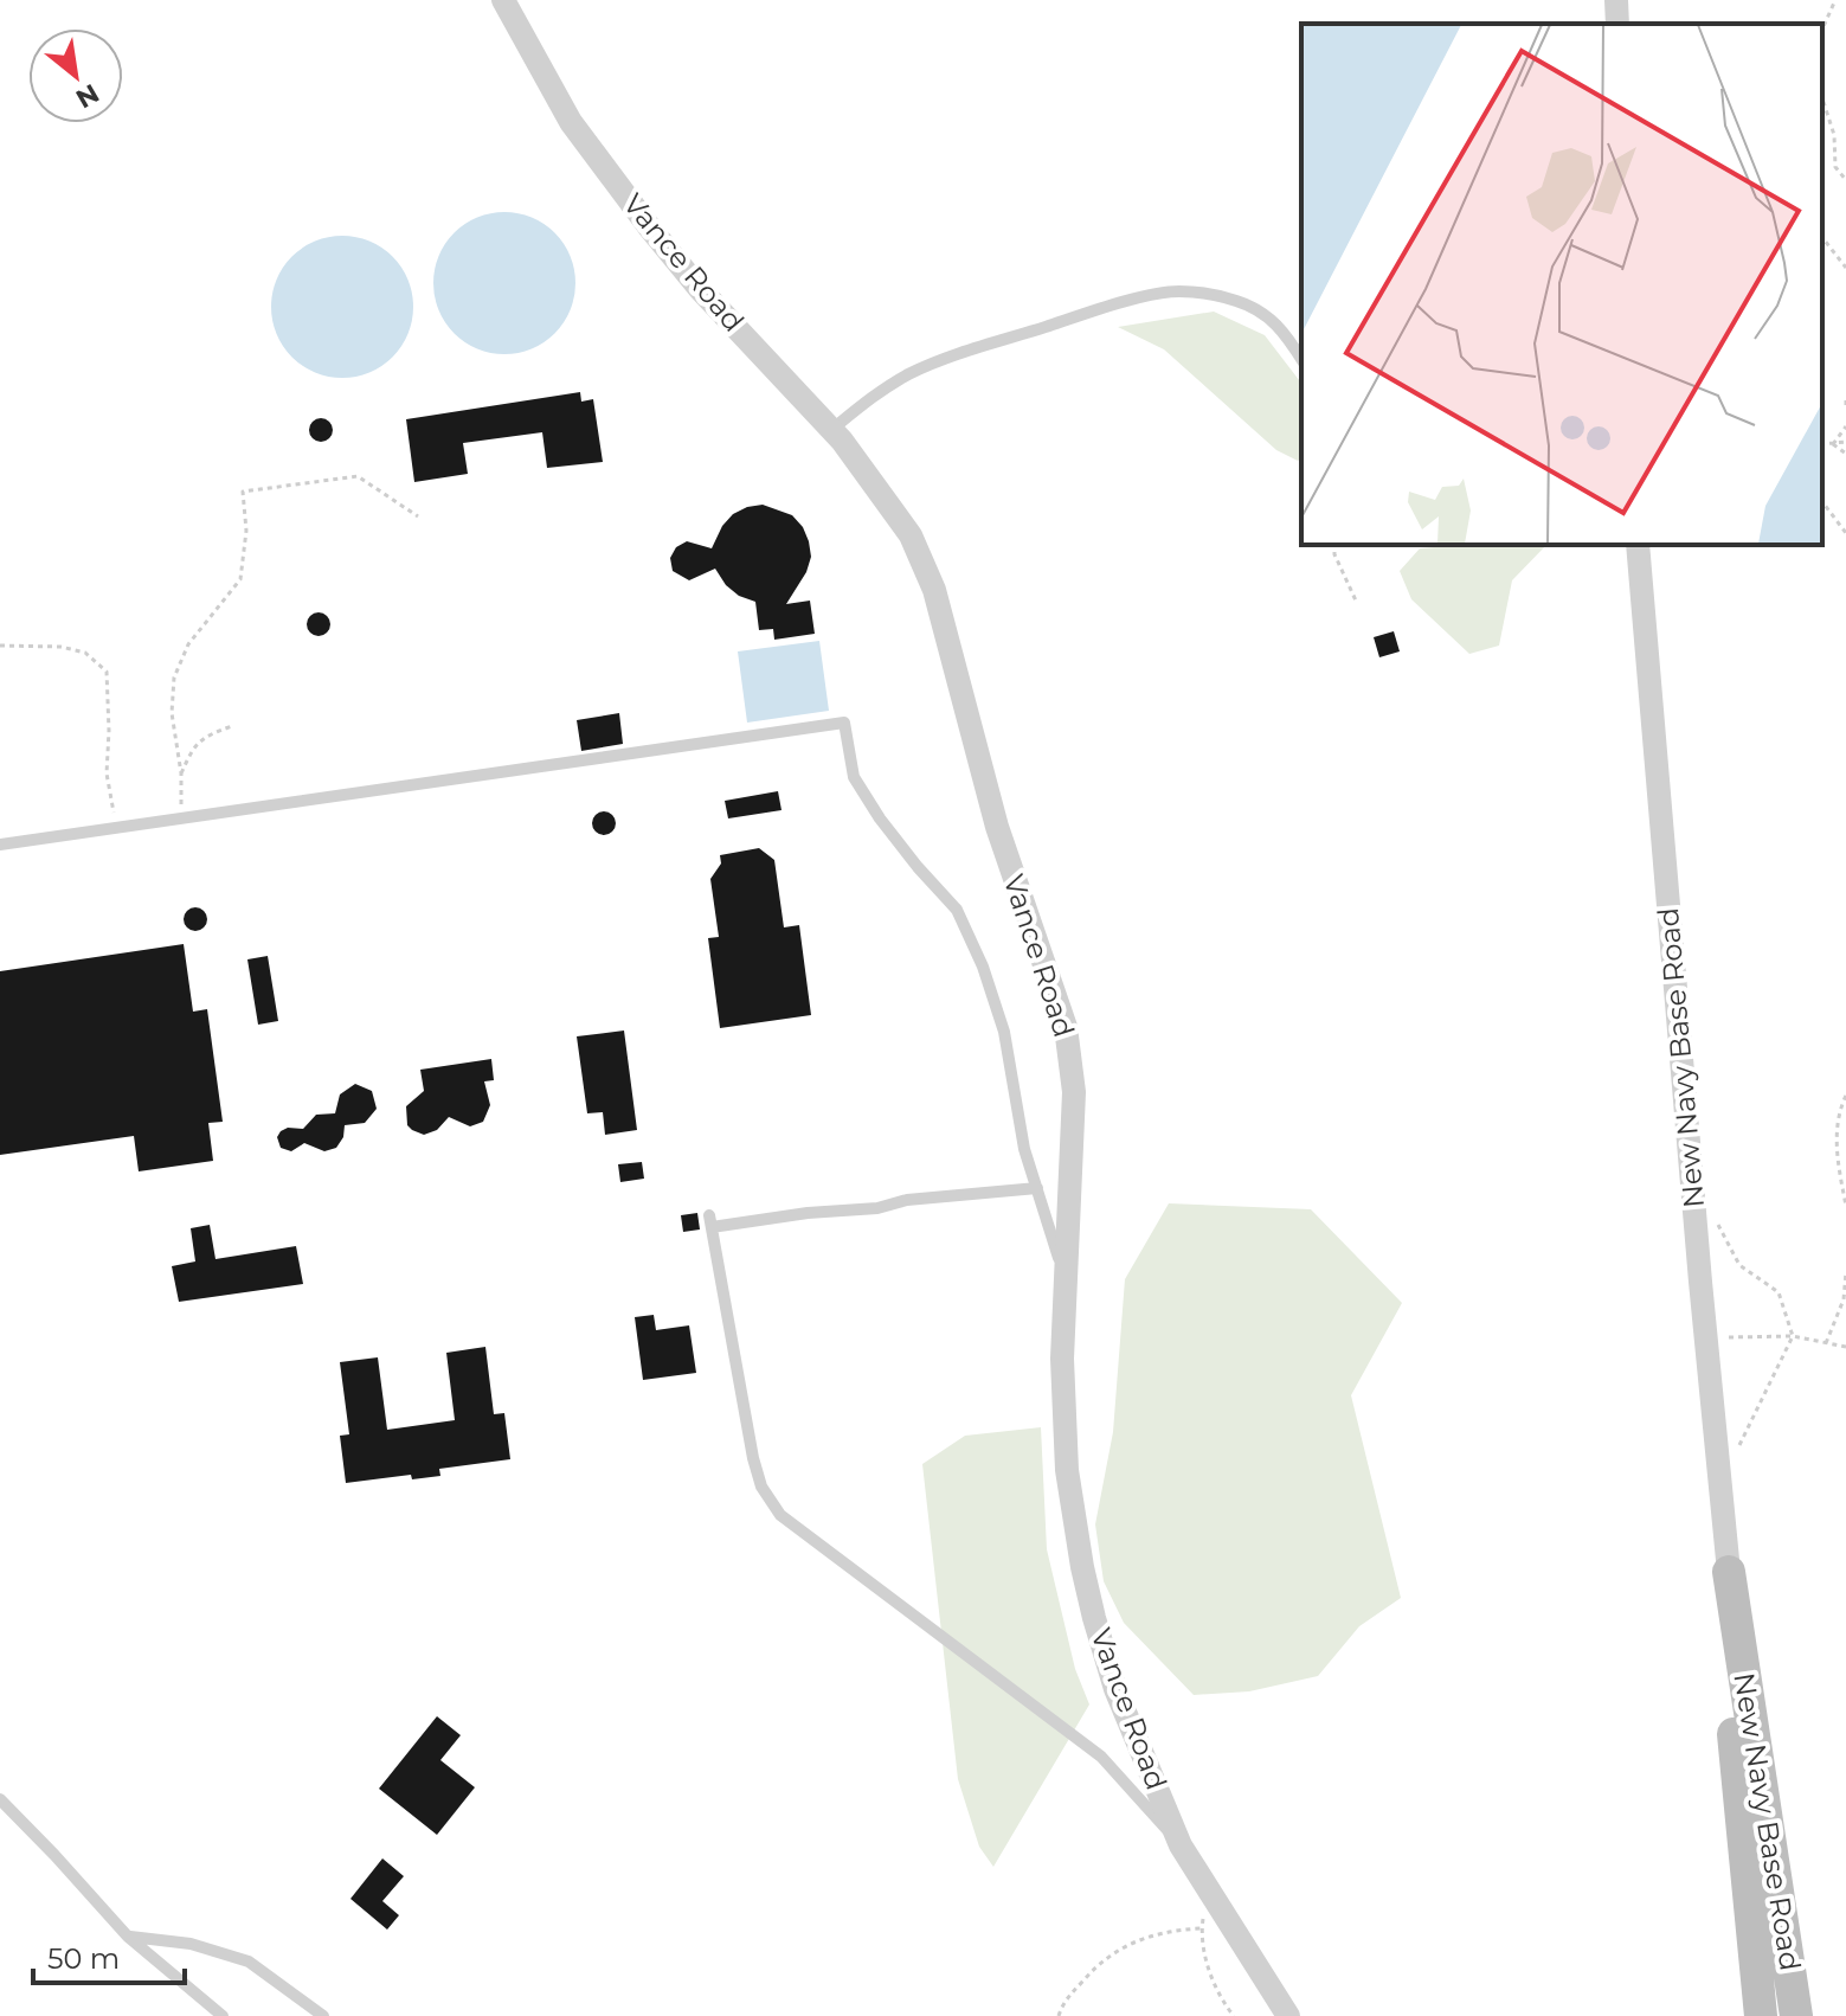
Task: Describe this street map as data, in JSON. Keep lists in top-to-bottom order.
{
  "streets": {
    "street": ["Vance Road", "New Navy Base Road"]
  },
  "scale_bar": "50 m",
  "north": "bottom right"
}
